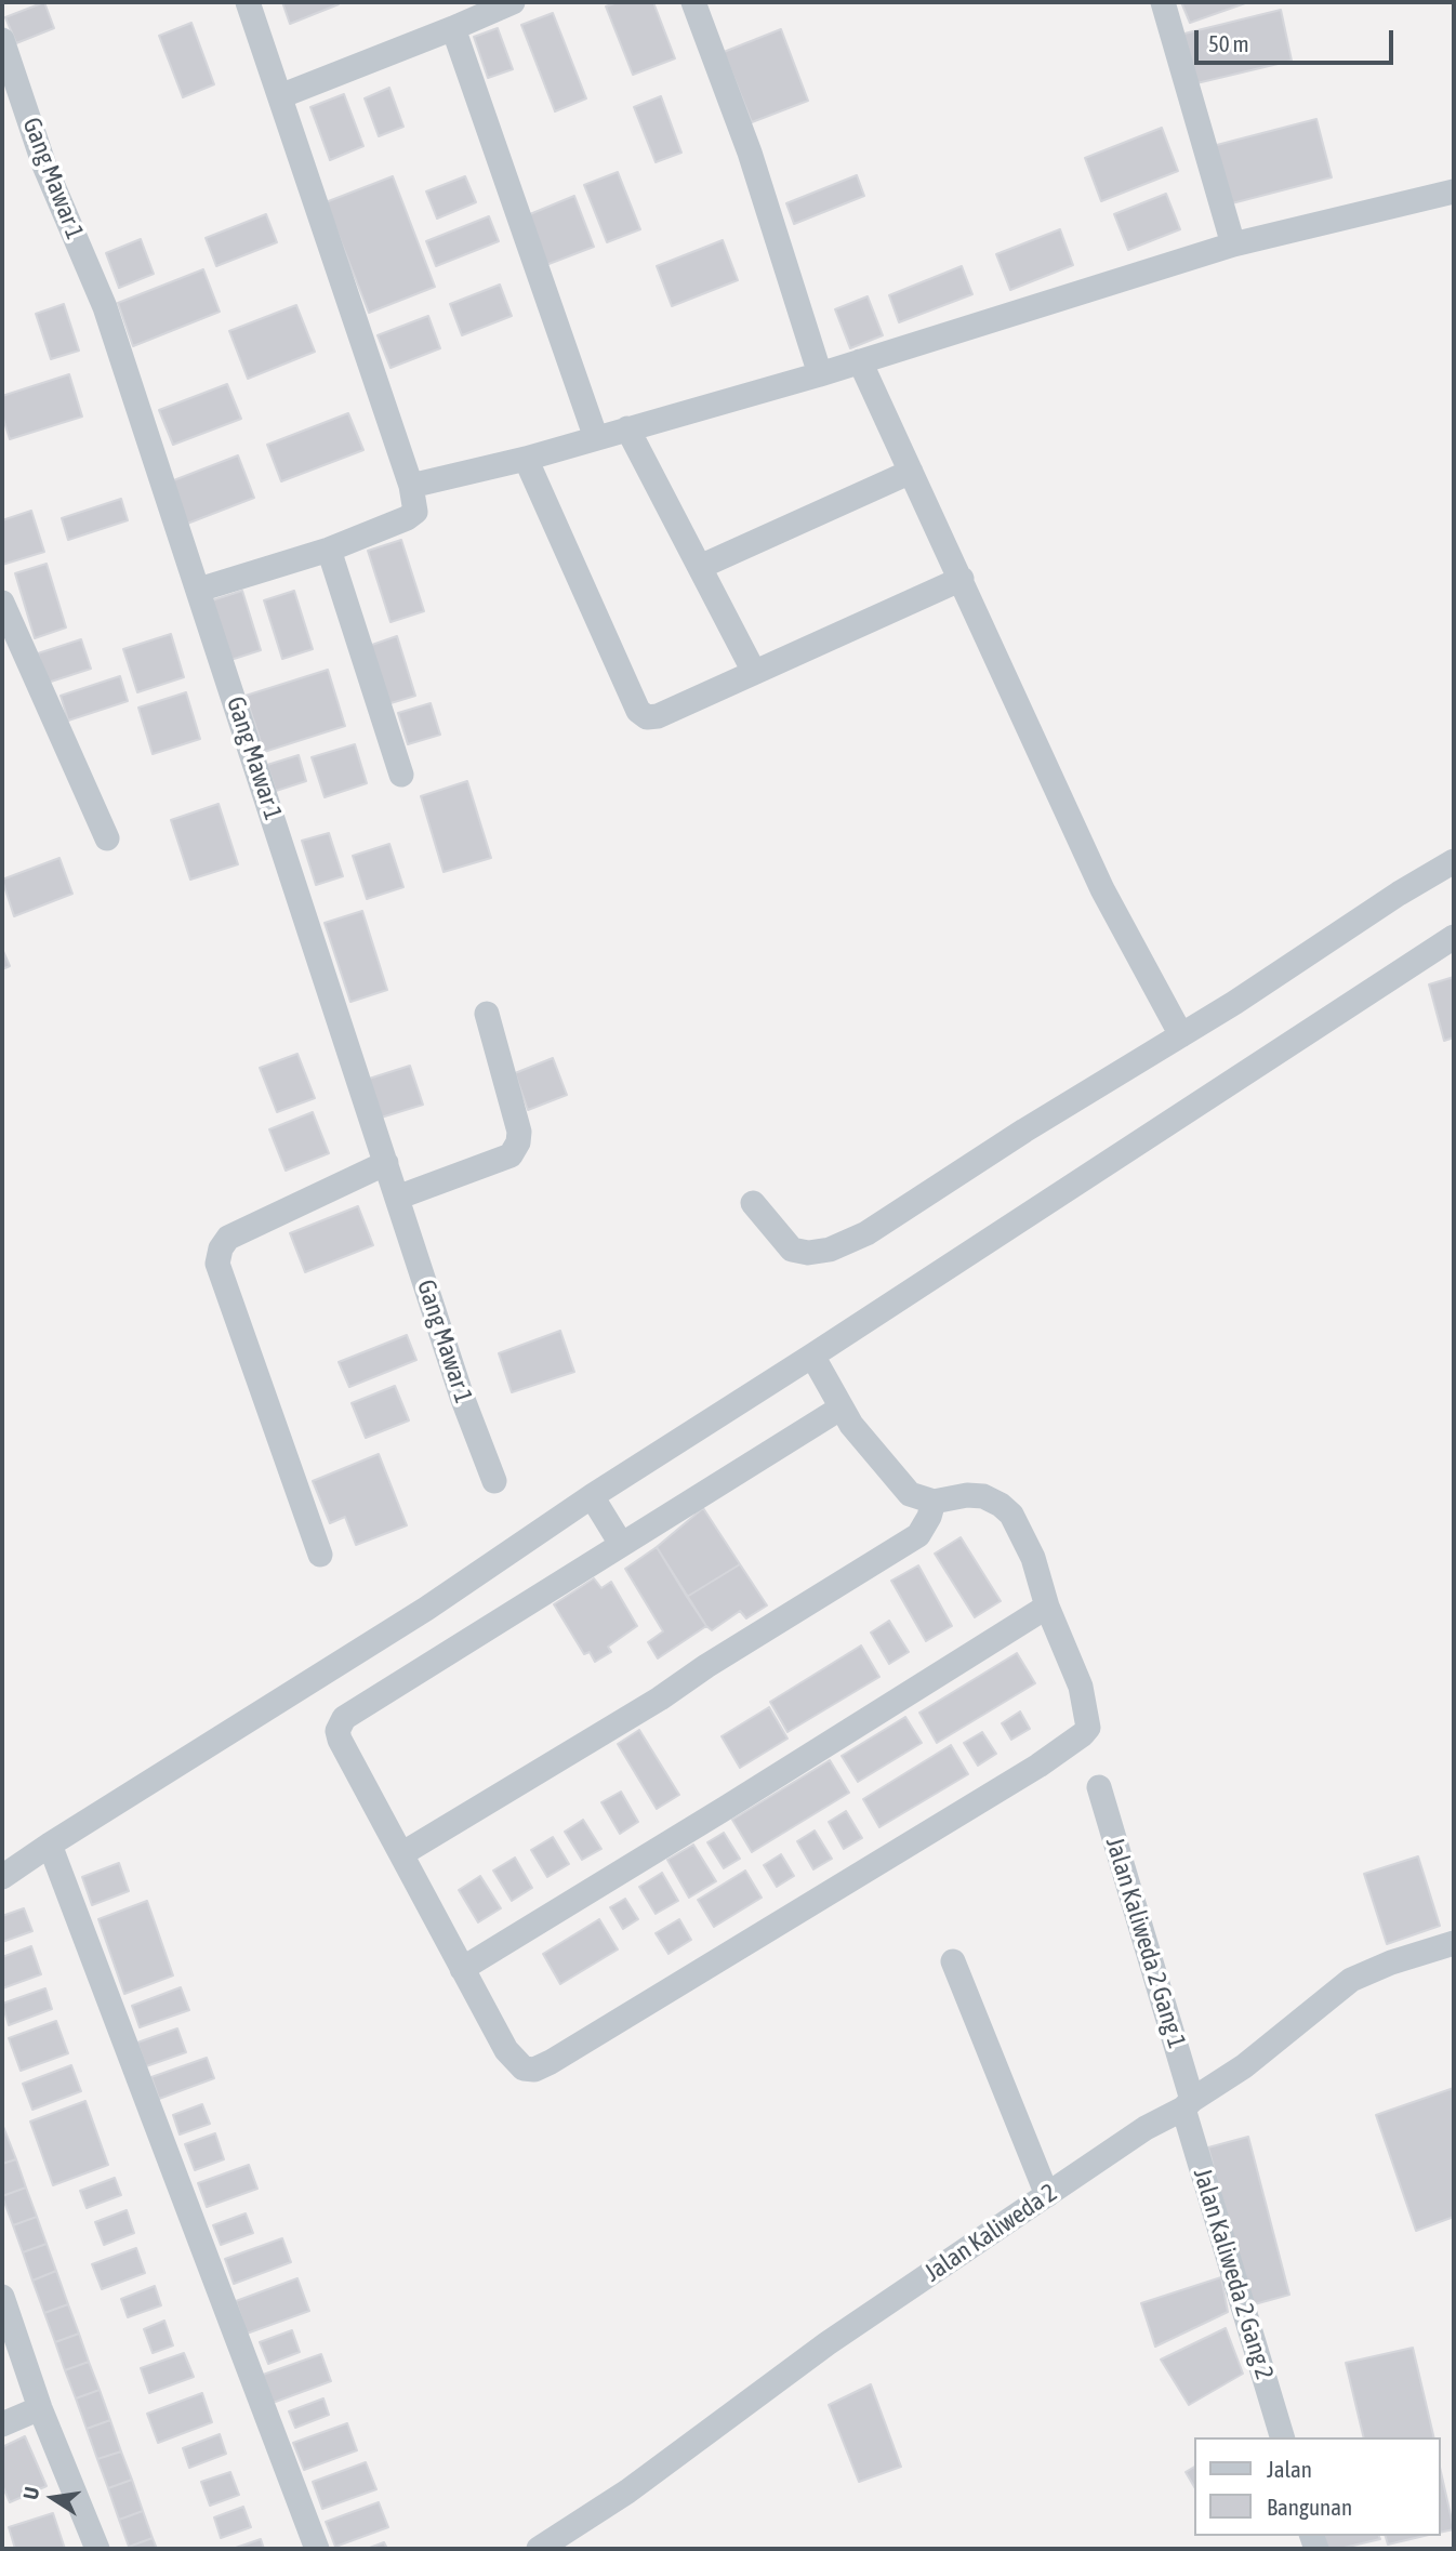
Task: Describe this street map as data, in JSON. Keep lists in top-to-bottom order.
{
  "streets": {
    "street": [
      "Gang Mawar 1",
      "Jalan Kaliweda 2 Gang 1",
      "Jalan Kaliweda 2",
      "Jalan Kaliweda 2 Gang 2"
    ]
  },
  "crossings": [
    ["Jalan Kaliweda 2 Gang 1", "Jalan Kaliweda 2"],
    ["Jalan Kaliweda 2 Gang 1", "Jalan Kaliweda 2 Gang 2"],
    ["Jalan Kaliweda 2", "Jalan Kaliweda 2 Gang 2"]
  ],
  "legend": ["Jalan", "Bangunan"],
  "scale_bar": "50 m",
  "north": "left"
}
